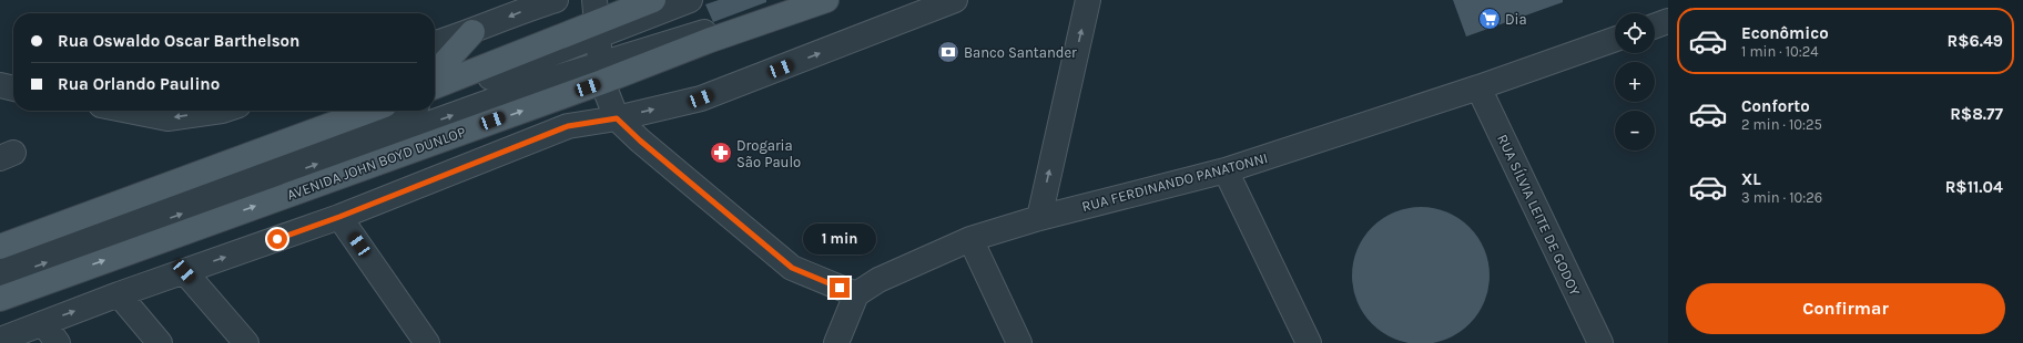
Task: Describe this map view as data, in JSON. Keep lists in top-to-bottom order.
{
  "streets": {
    "main road": ["AVENIDA JOHN BOYD DUNLOP"],
    "street": ["RUA FERDINANDO PANATONNI", "RUA SÍLVIA LEITE DE GODOY"]
  },
  "crossings": [
    ["RUA FERDINANDO PANATONNI", "RUA SÍLVIA LEITE DE GODOY"]
  ],
  "places": {
    "supermarket": ["Dia"],
    "bank": ["Banco Santander"],
    "pharmacy": ["Drogaria São Paulo"]
  },
  "page": {
    "list": [
      {
        "name": "Econômico",
        "note": "1 min · 10:24",
        "value": "R$6.49"
      },
      {
        "name": "Conforto",
        "note": "2 min · 10:25",
        "value": "R$8.77"
      },
      {
        "name": "XL",
        "note": "3 min · 10:26",
        "value": "R$11.04"
      }
    ],
    "map_buttons": ["+", "−"],
    "banner": ["Rua Oswaldo Oscar Barthelson", "Rua Orlando Paulino"],
    "bubble": "1 min",
    "buttons": "Confirmar"
  }
}
